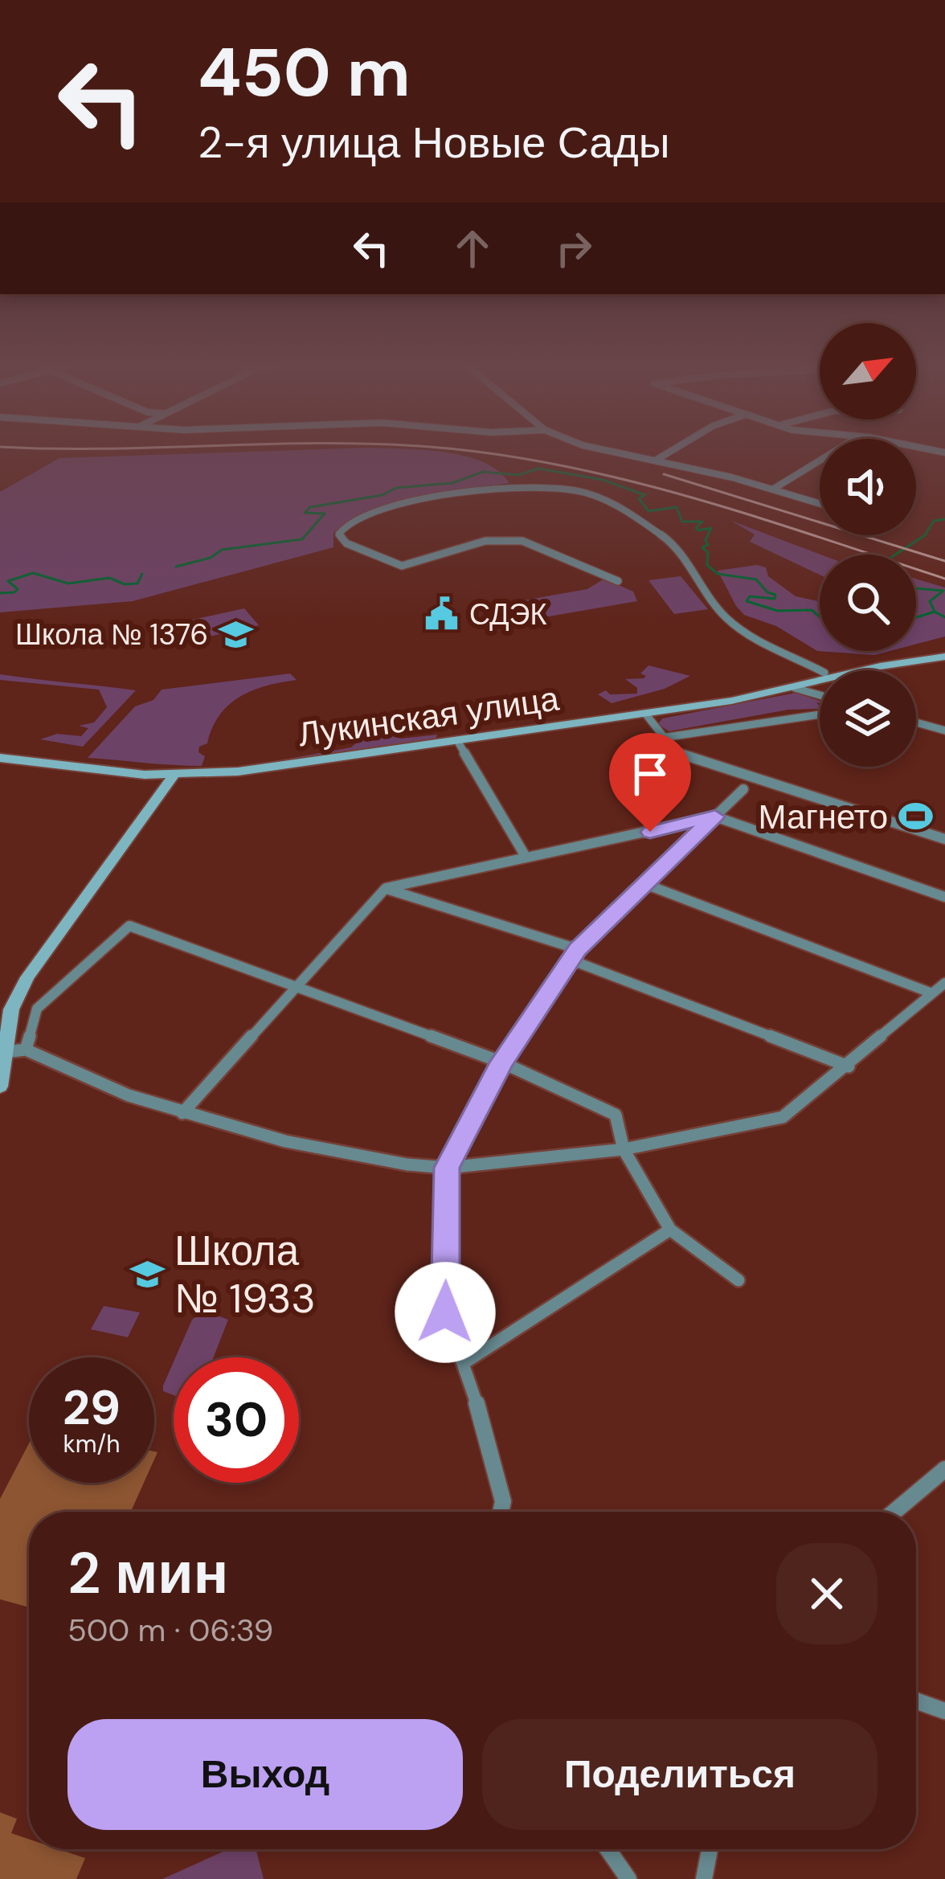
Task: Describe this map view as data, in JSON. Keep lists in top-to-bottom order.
{
  "streets": {
    "main road": ["Лукинская улица"]
  },
  "places": {
    "public building": ["СДЭК"],
    "school or university": ["Школа № 1376", "Школа № 1933"],
    "sports": ["Магнето"]
  },
  "north": "top right",
  "page": {
    "turn": ["450 m", "2-я улица Новые Сады"],
    "speed": "29 km/h",
    "limit": "30",
    "heading": ["2 мин", "500 m · 06:39"],
    "buttons": ["Выход", "Поделиться"]
  }
}
